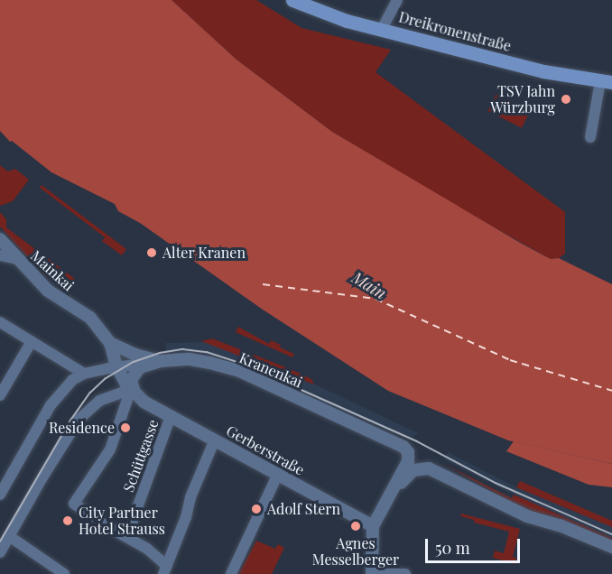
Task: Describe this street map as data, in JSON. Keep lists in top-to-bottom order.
{
  "streets": {
    "main road": ["Dreikronenstraße"],
    "street": [
      "Mainkai",
      "Kranenkai",
      "Gerberstraße",
      "Schüttgasse"
    ]
  },
  "crossings": [
    ["Mainkai", "Kranenkai"],
    ["Mainkai", "Gerberstraße"],
    ["Kranenkai", "Gerberstraße"],
    ["Gerberstraße", "Schüttgasse"]
  ],
  "water": ["Main"],
  "places": [
    "TSV Jahn Würzburg",
    "Alter Kranen",
    "Residence",
    "Adolf Stern",
    "City Partner Hotel Strauss",
    "Agnes Messelberger"
  ],
  "scale_bar": "50 m"
}
